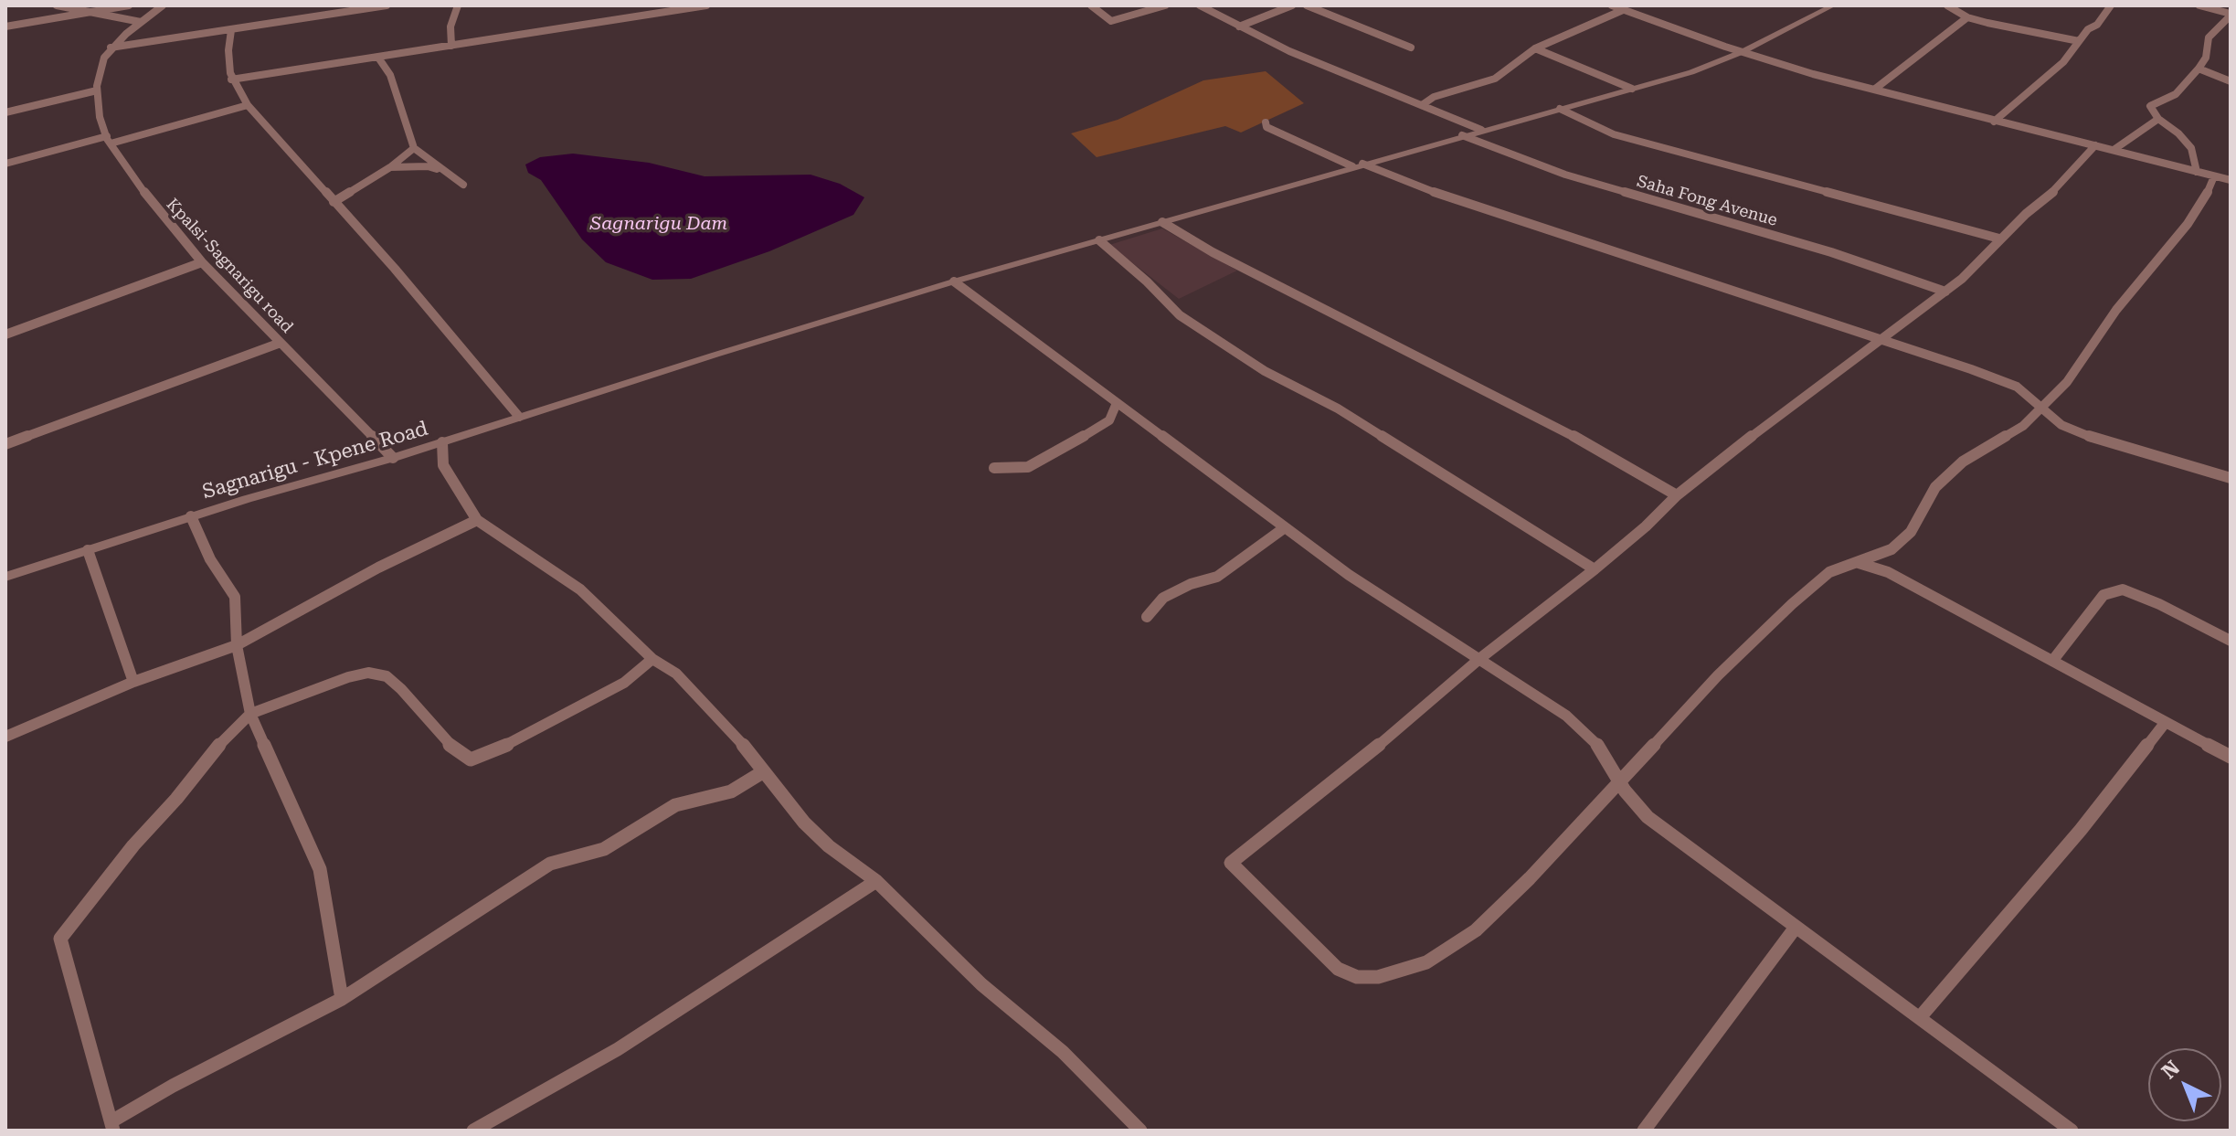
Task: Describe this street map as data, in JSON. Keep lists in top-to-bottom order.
{
  "streets": {
    "street": ["Saha Fong Avenue", "Kpalsi-Sagnarigu road", "Sagnarigu - Kpene Road"]
  },
  "crossings": [
    ["Saha Fong Avenue", "Sagnarigu - Kpene Road"],
    ["Kpalsi-Sagnarigu road", "Sagnarigu - Kpene Road"]
  ],
  "water": ["Sagnarigu Dam"],
  "north": "top left"
}
